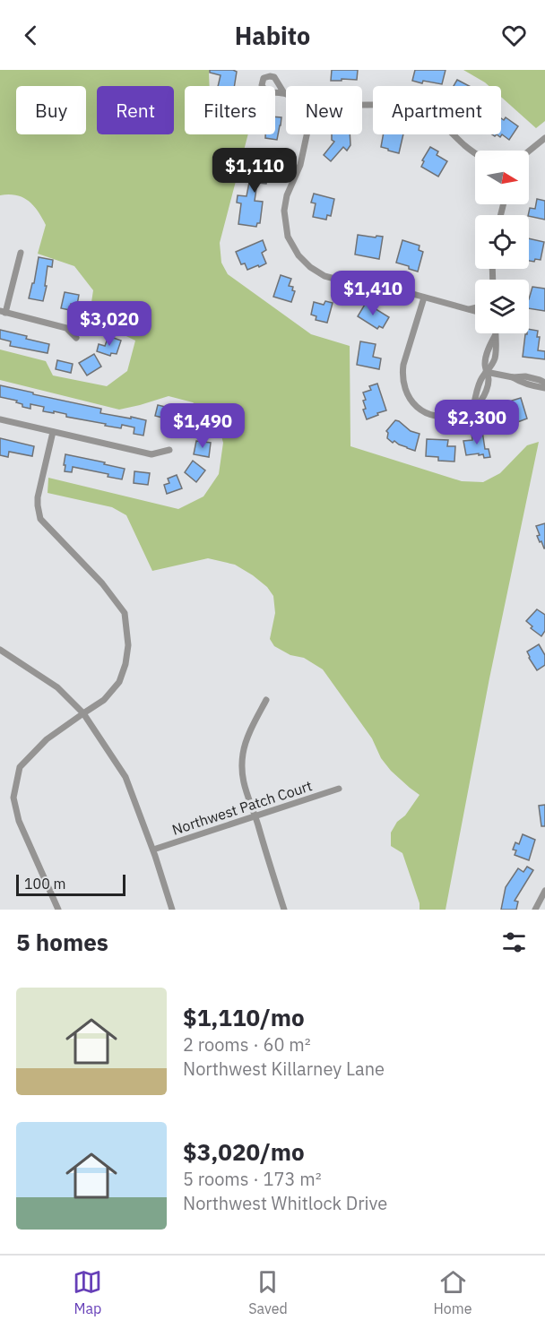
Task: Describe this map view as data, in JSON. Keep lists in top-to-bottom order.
{
  "streets": {
    "street": ["Northwest Patch Court"]
  },
  "scale_bar": "100 m",
  "north": "right",
  "page": {
    "header": "Habito",
    "chip": [
      "Buy",
      "Rent",
      "Filters",
      "New",
      "Apartment"
    ],
    "price": [
      "$1,110",
      "$1,410",
      "$3,020",
      "$2,300",
      "$1,490"
    ],
    "scale": "100 m",
    "heading": "5 homes",
    "list": [
      {
        "name": "$1,110/mo",
        "note": "2 rooms · 60 m² · Northwest Killarney Lane"
      },
      {
        "name": "$3,020/mo",
        "note": "5 rooms · 173 m² · Northwest Whitlock Drive"
      }
    ],
    "tabs": ["Map", "Saved", "Home"]
  }
}
